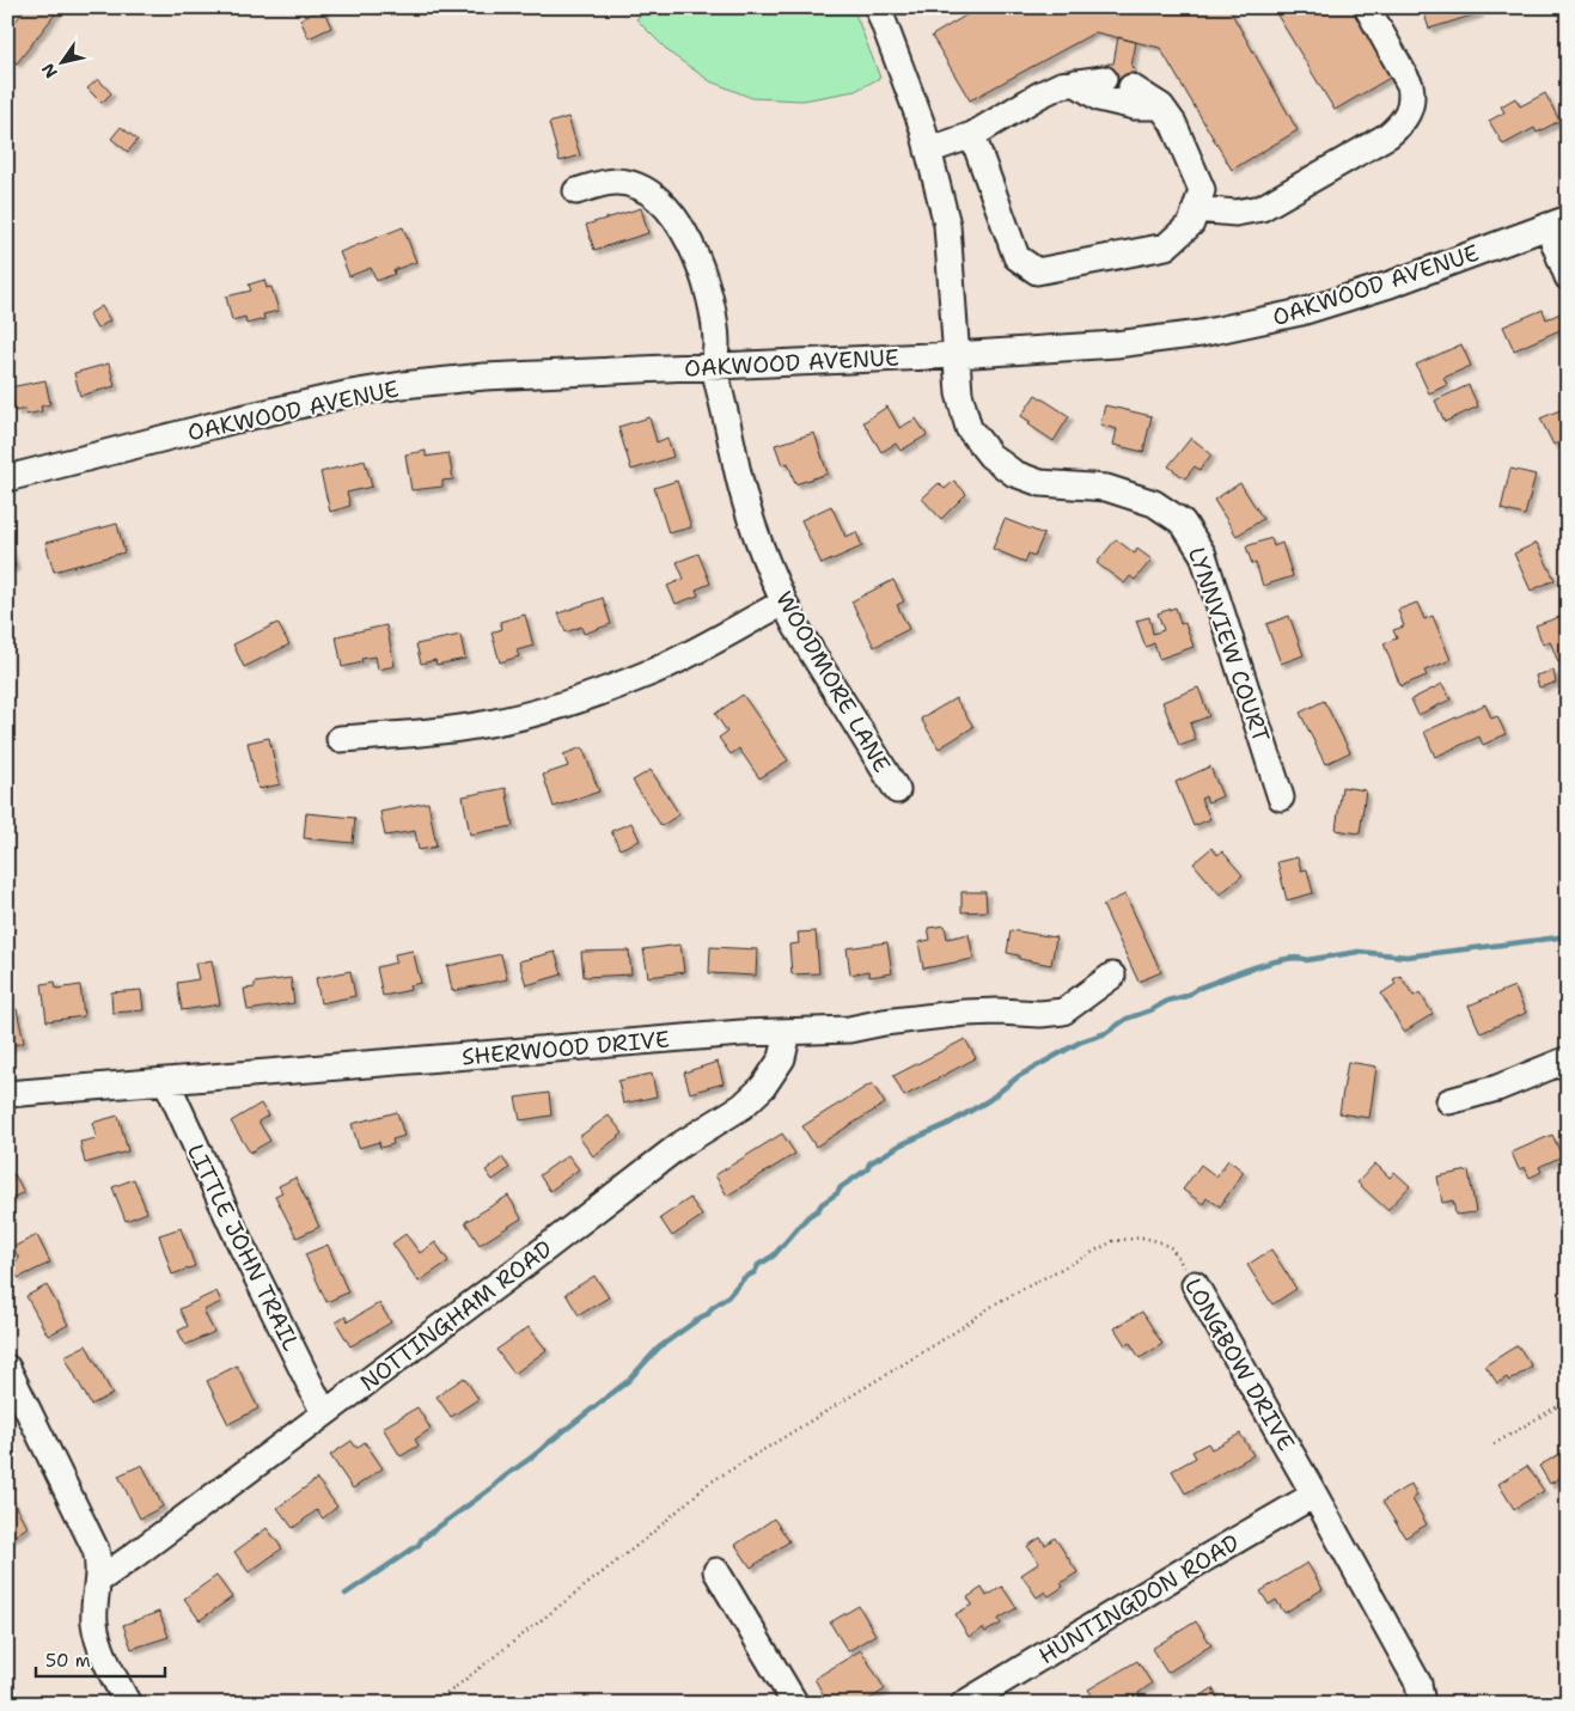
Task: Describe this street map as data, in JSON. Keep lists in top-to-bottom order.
{
  "streets": {
    "street": [
      "OAKWOOD AVENUE",
      "LYNNVIEW COURT",
      "WOODMORE LANE",
      "SHERWOOD DRIVE",
      "LITTLE JOHN TRAIL",
      "NOTTINGHAM ROAD",
      "LONGBOW DRIVE",
      "HUNTINGDON ROAD"
    ]
  },
  "crossings": [
    ["OAKWOOD AVENUE", "LYNNVIEW COURT"],
    ["OAKWOOD AVENUE", "WOODMORE LANE"],
    ["SHERWOOD DRIVE", "LITTLE JOHN TRAIL"],
    ["SHERWOOD DRIVE", "NOTTINGHAM ROAD"],
    ["LITTLE JOHN TRAIL", "NOTTINGHAM ROAD"],
    ["LONGBOW DRIVE", "HUNTINGDON ROAD"]
  ],
  "scale_bar": "50 m",
  "north": "bottom left"
}
